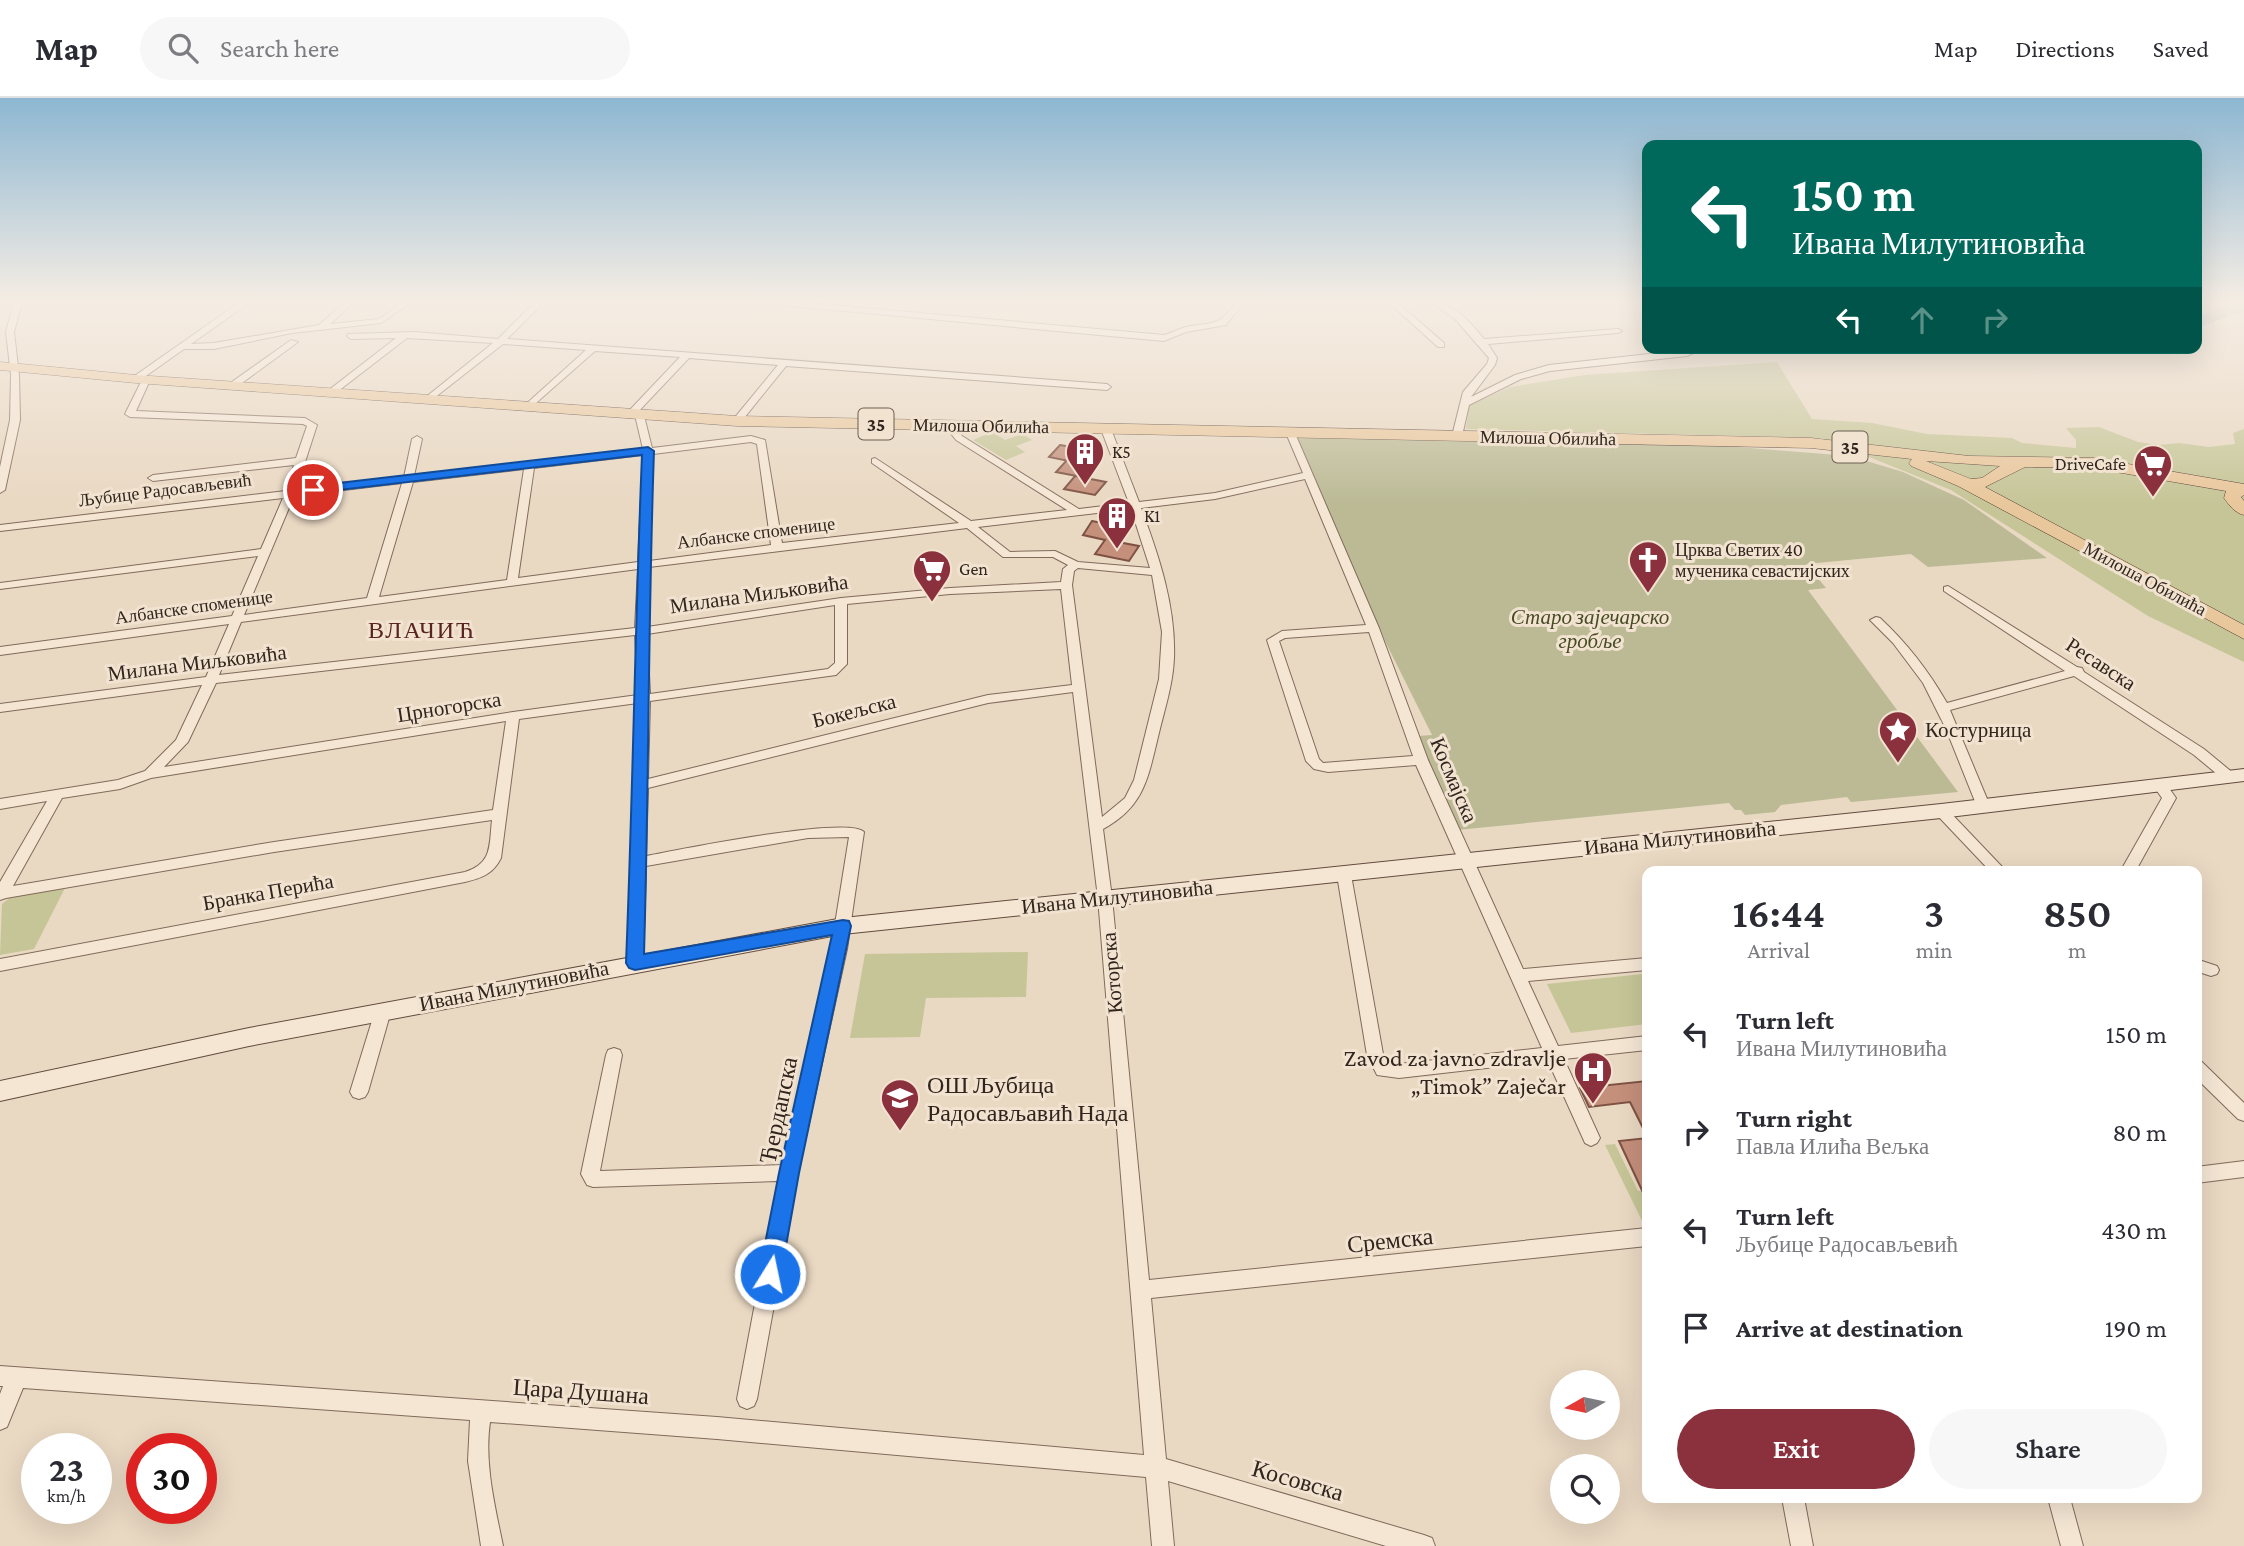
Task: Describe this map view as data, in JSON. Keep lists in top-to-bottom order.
{
  "streets": {
    "main road": ["35", "Милоша Обилића"],
    "street": [
      "Љубице Радосављевић",
      "Албанске споменице",
      "Милана Миљковића",
      "Ресавска",
      "Црногорска",
      "Бокељска",
      "Космајска",
      "Ивана Милутиновића",
      "Бранка Перића",
      "Которска",
      "Ђердапска",
      "Сремска",
      "Цара Душана",
      "Косовска"
    ]
  },
  "crossings": [
    ["35", "Милоша Обилића"],
    ["Милоша Обилића", "Космајска"],
    ["Љубице Радосављевић", "Албанске споменице"],
    ["Албанске споменице", "Космајска"],
    ["Милана Миљковића", "Црногорска"],
    ["Милана Миљковића", "Которска"],
    ["Ресавска", "Ивана Милутиновића"],
    ["Црногорска", "Бранка Перића"],
    ["Бокељска", "Которска"],
    ["Космајска", "Ивана Милутиновића"],
    ["Ивана Милутиновића", "Которска"],
    ["Ивана Милутиновића", "Ђердапска"],
    ["Которска", "Сремска"],
    ["Которска", "Цара Душана"],
    ["Которска", "Косовска"],
    ["Цара Душана", "Косовска"]
  ],
  "districts": ["ВЛАЧИЋ"],
  "parks": ["Старо зајечарско гробље"],
  "places": {
    "building": ["K5", "K1"],
    "supermarket": ["DriveCafe", "Gen"],
    "church": ["Црква Светих 40 мученика севастијских"],
    "place": ["Костурница"],
    "hospital": ["Zavod za javno zdravlje „Timok” Zaječar"],
    "school or university": ["ОШ Љубица Радосављавић Нада"]
  },
  "north": "left",
  "page": {
    "header": "Map",
    "search": "Search here",
    "nav": ["Map", "Directions", "Saved"],
    "turn": ["150 m", "Ивана Милутиновића"],
    "eta": [
      "16:44",
      "Arrival",
      "3",
      "min",
      "850",
      "m"
    ],
    "list": [
      {
        "name": "Turn left",
        "note": "Ивана Милутиновића",
        "value": "150 m"
      },
      {
        "name": "Turn right",
        "note": "Павла Илића Вељка",
        "value": "80 m"
      },
      {
        "name": "Turn left",
        "note": "Љубице Радосављевић",
        "value": "430 m"
      },
      {
        "name": "Arrive at destination",
        "value": "190 m"
      }
    ],
    "buttons": ["Exit", "Share"],
    "speed": "23 km/h",
    "limit": "30"
  }
}
